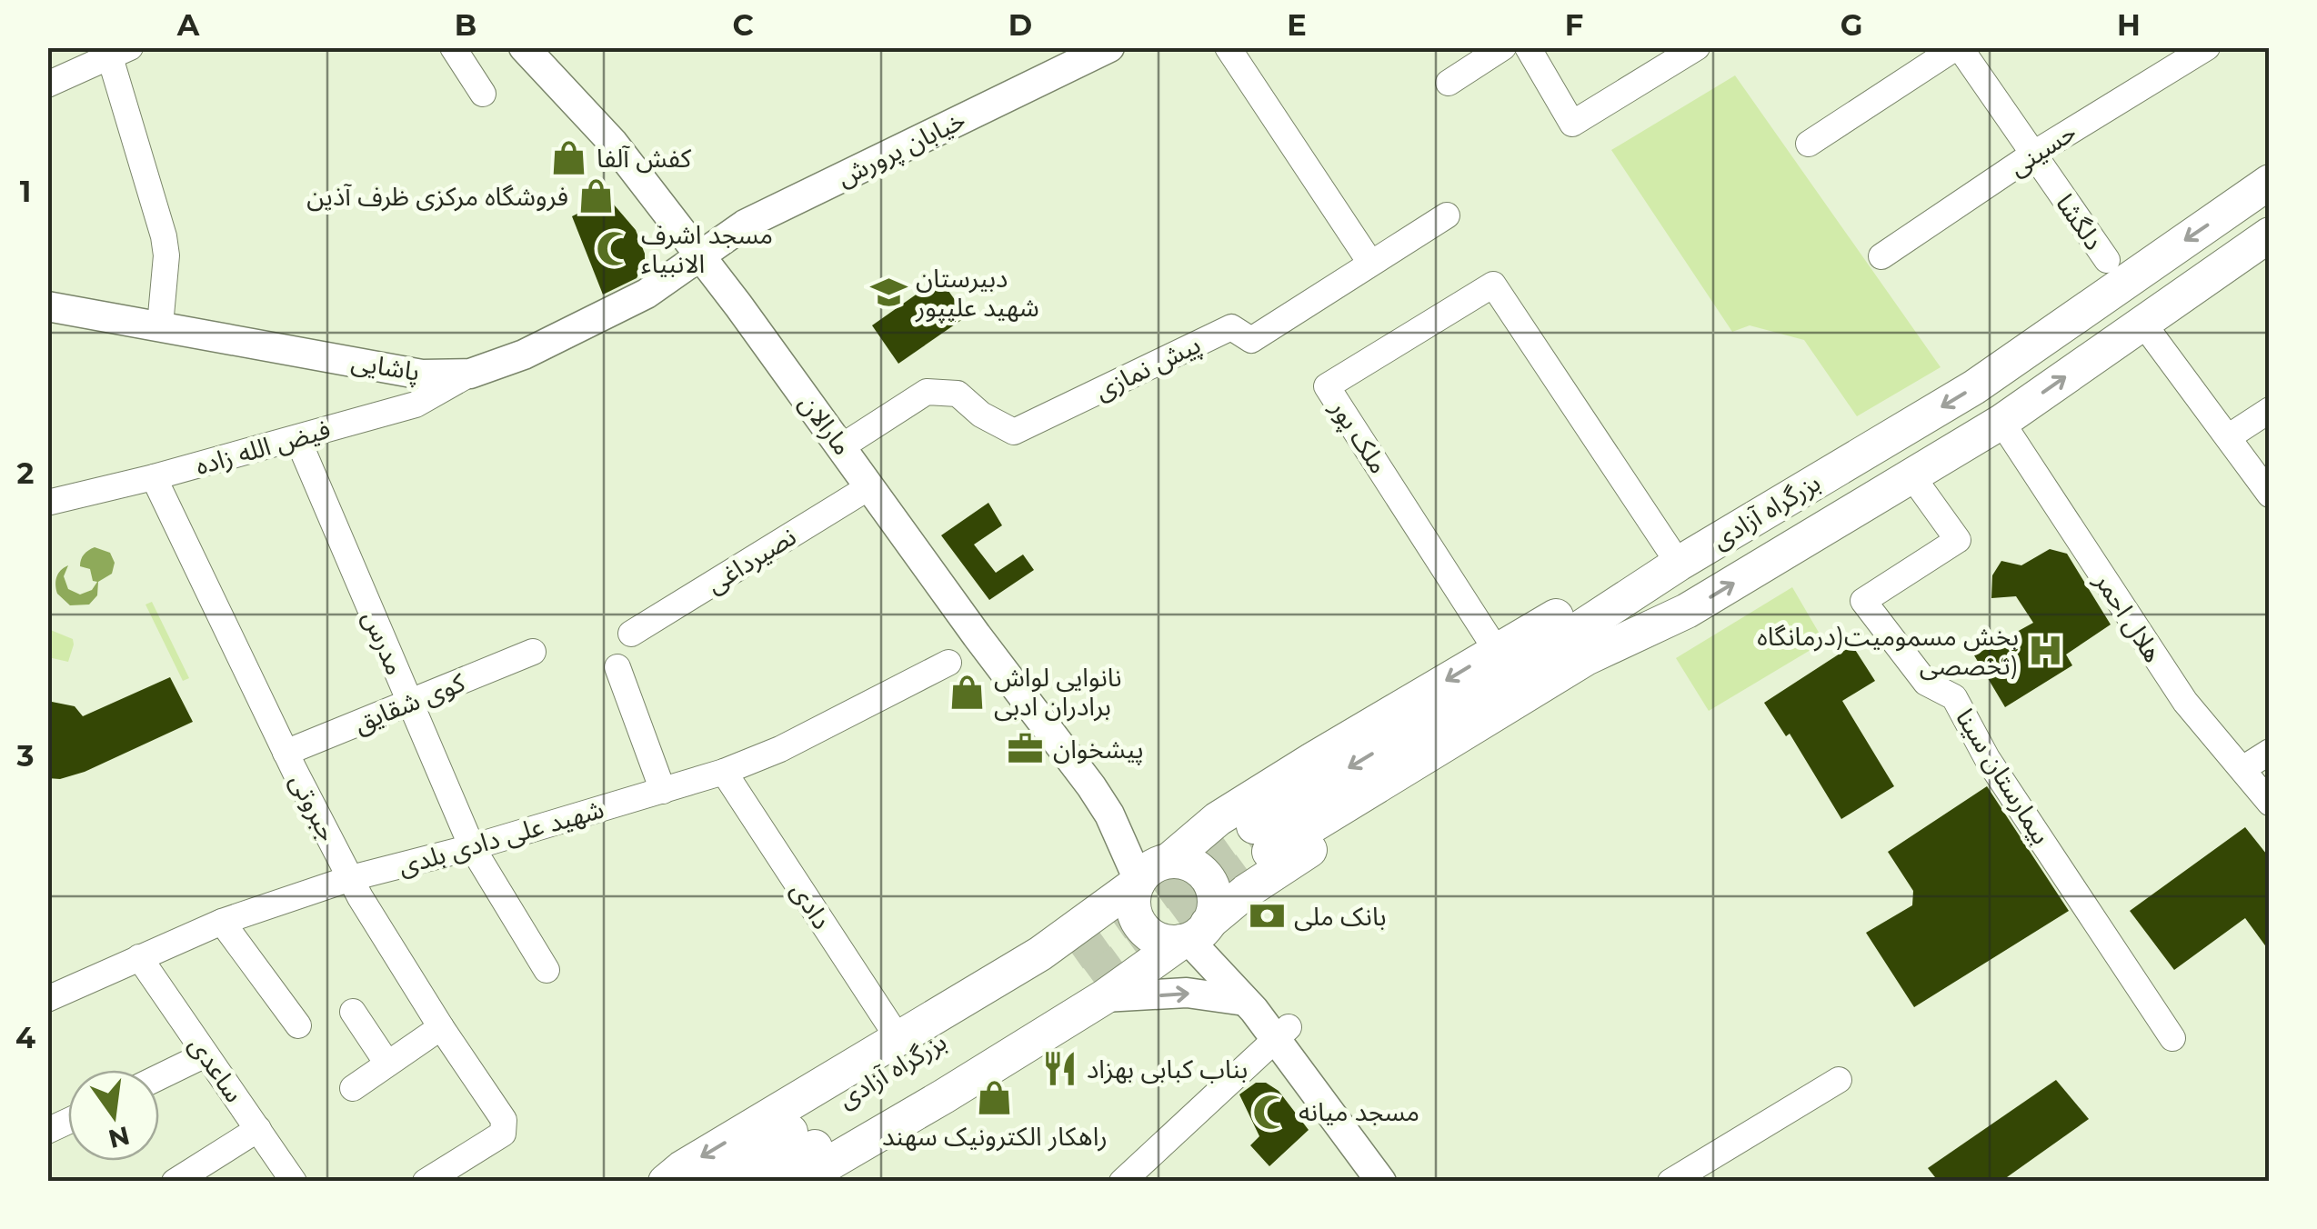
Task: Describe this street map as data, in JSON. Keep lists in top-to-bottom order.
{
  "streets": {
    "highway": ["بزرگراه آزادی"],
    "main road": ["خیابان پرورش", "پاشایی", "مارالان"],
    "street": [
      "حسینی",
      "دلگشا",
      "پیش نمازی",
      "ملک پور",
      "فیض الله زاده",
      "نصیرداغی",
      "هلال احمر",
      "مدرس",
      "کوی شقایق",
      "بیمارستان سینا",
      "جبروتی",
      "شهید علی دادی بلدی",
      "دادی",
      "ساعدی"
    ]
  },
  "crossings": [
    ["خیابان پرورش", "پاشایی"],
    ["خیابان پرورش", "مارالان"],
    ["حسینی", "دلگشا"],
    ["پاشایی", "مارالان"],
    ["پاشایی", "فیض الله زاده"],
    ["پیش نمازی", "مارالان"],
    ["مارالان", "بزرگراه آزادی"],
    ["مارالان", "نصیرداغی"],
    ["ملک پور", "بزرگراه آزادی"],
    ["فیض الله زاده", "مدرس"],
    ["فیض الله زاده", "جبروتی"],
    ["بزرگراه آزادی", "هلال احمر"],
    ["بزرگراه آزادی", "بیمارستان سینا"],
    ["مدرس", "کوی شقایق"],
    ["مدرس", "شهید علی دادی بلدی"],
    ["کوی شقایق", "جبروتی"],
    ["جبروتی", "شهید علی دادی بلدی"],
    ["شهید علی دادی بلدی", "دادی"],
    ["شهید علی دادی بلدی", "ساعدی"]
  ],
  "places": {
    "shop": [
      "کفش آلفا",
      "فروشگاه مرکزی ظرف آذین",
      "نانوایی لواش برادران ادبی",
      "راهکار الکترونیک سهند"
    ],
    "mosque": ["مسجد اشرف الانبیاء", "مسجد میانه"],
    "school or university": ["دبیرستان شهید علیپور"],
    "hospital": ["بخش مسمومیت(درمانگاه تخصصی)"],
    "office": ["پیشخوان"],
    "bank": ["بانک ملی"],
    "restaurant": ["بناب کبابی بهزاد"]
  },
  "north": "bottom",
  "grid": {
    "columns": [
      "A",
      "B",
      "C",
      "D",
      "E",
      "F",
      "G",
      "H"
    ],
    "rows": [
      "1",
      "2",
      "3",
      "4"
    ]
  }
}
